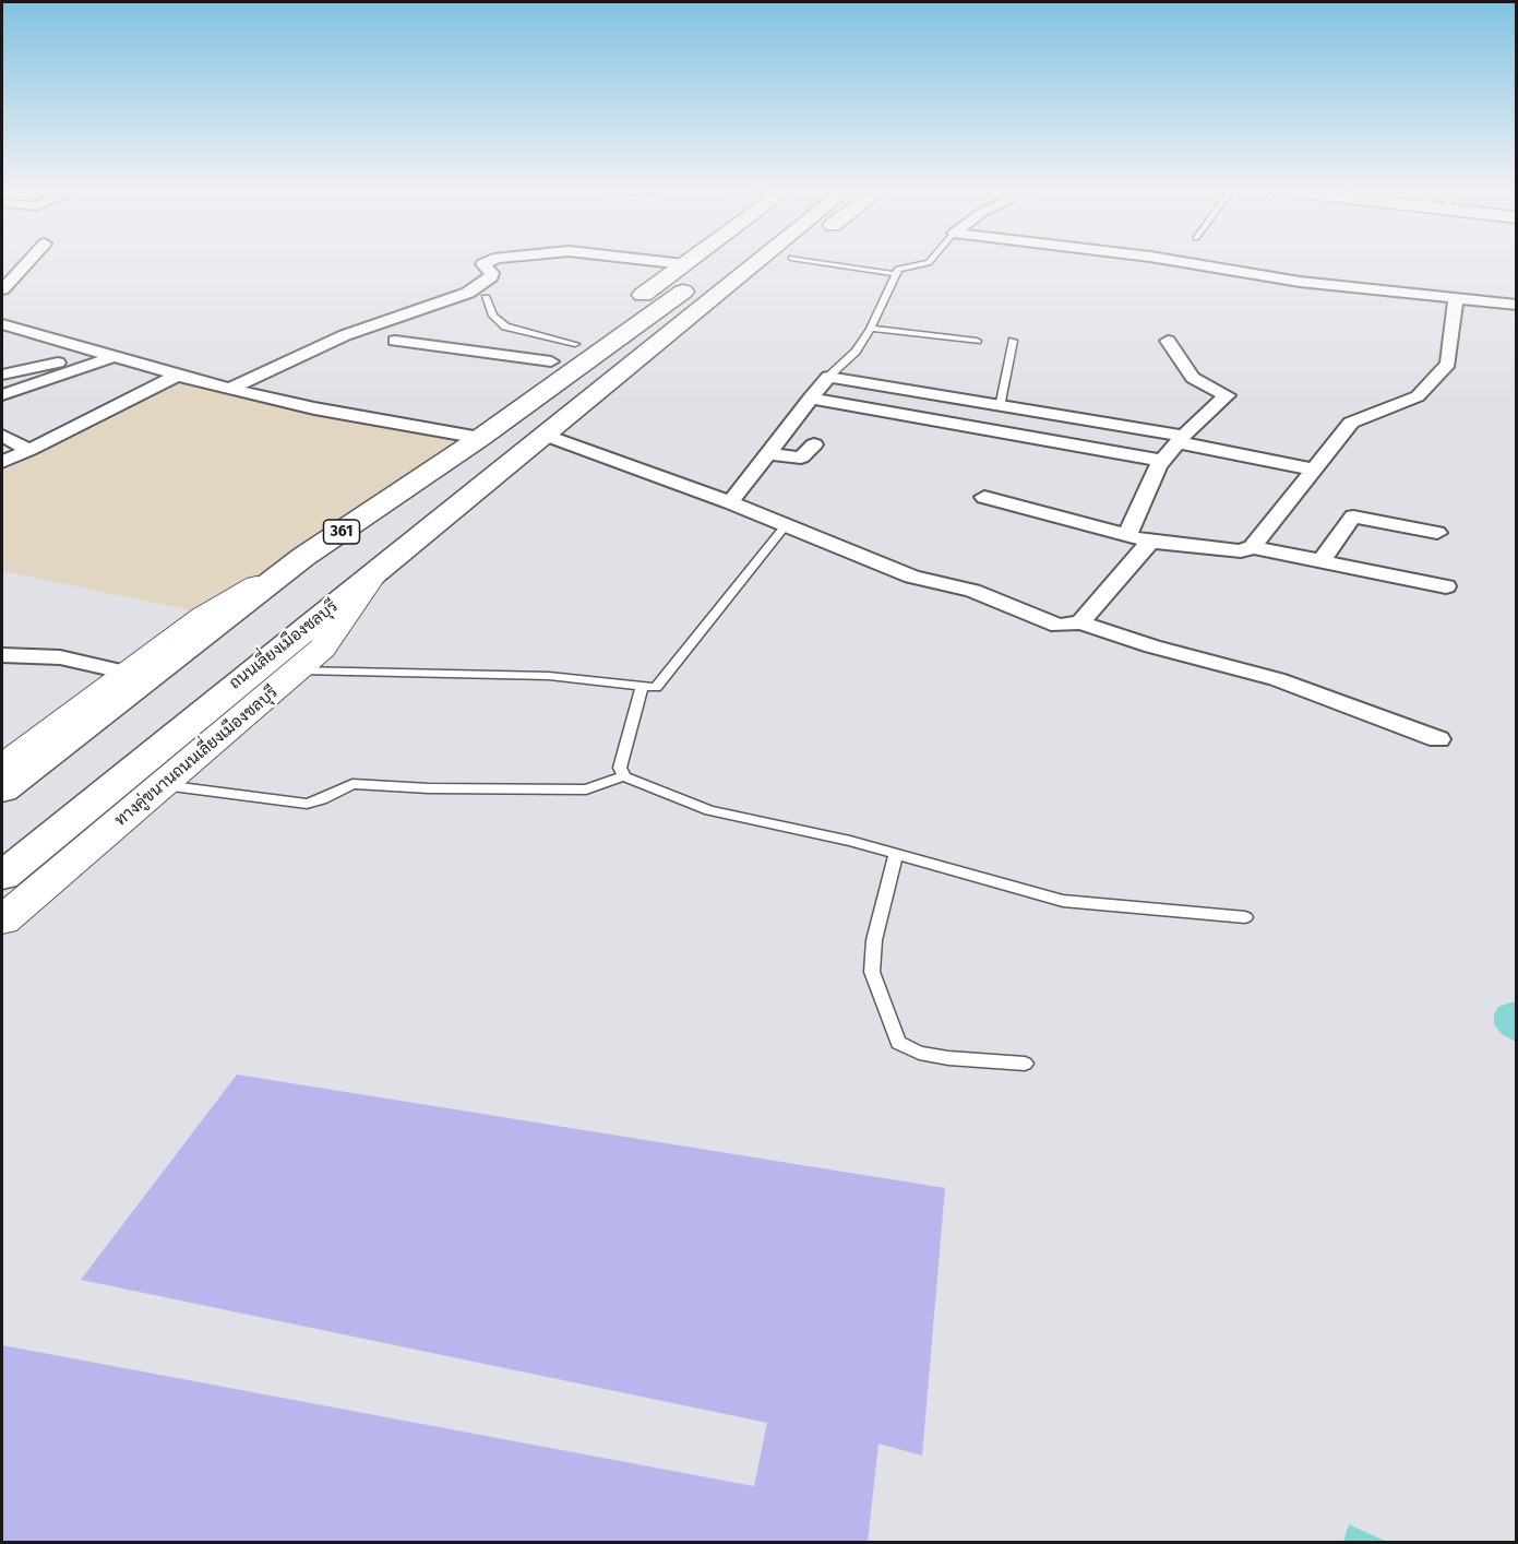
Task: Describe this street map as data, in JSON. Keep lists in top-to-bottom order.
{
  "streets": {
    "main road": ["361", "ถนนเลี่ยงเมืองชลบุรี", "ทางคู่ขนานถนนเลี่ยงเมืองชลบุรี"]
  },
  "crossings": [
    ["361", "ถนนเลี่ยงเมืองชลบุรี"],
    ["ถนนเลี่ยงเมืองชลบุรี", "ทางคู่ขนานถนนเลี่ยงเมืองชลบุรี"]
  ]
}
